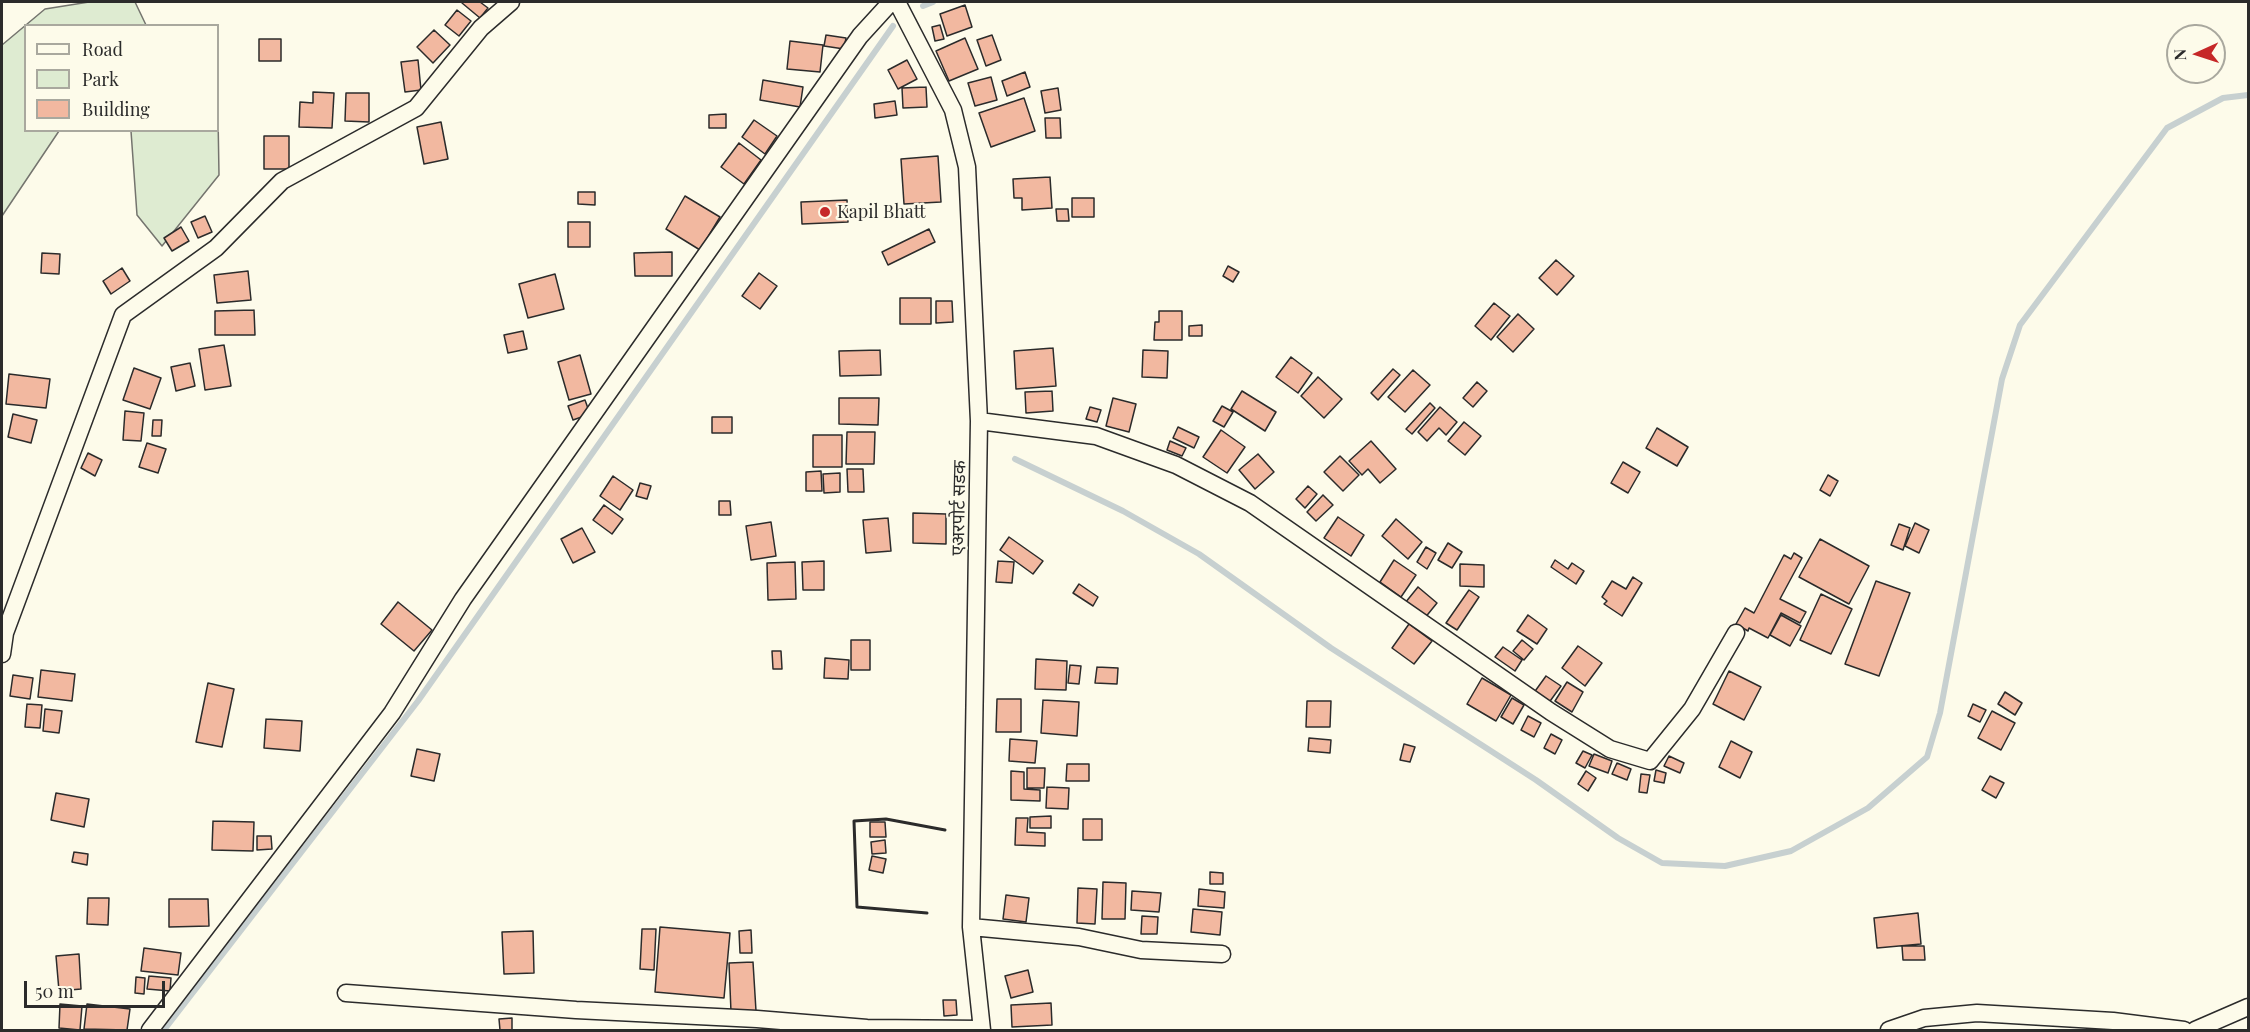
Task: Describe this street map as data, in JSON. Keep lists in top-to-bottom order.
{
  "streets": {
    "street": ["एअरपोर्ट सडक"]
  },
  "places": ["Kapil Bhatt"],
  "legend": ["Road", "Park", "Building"],
  "scale_bar": "50 m",
  "north": "left"
}
